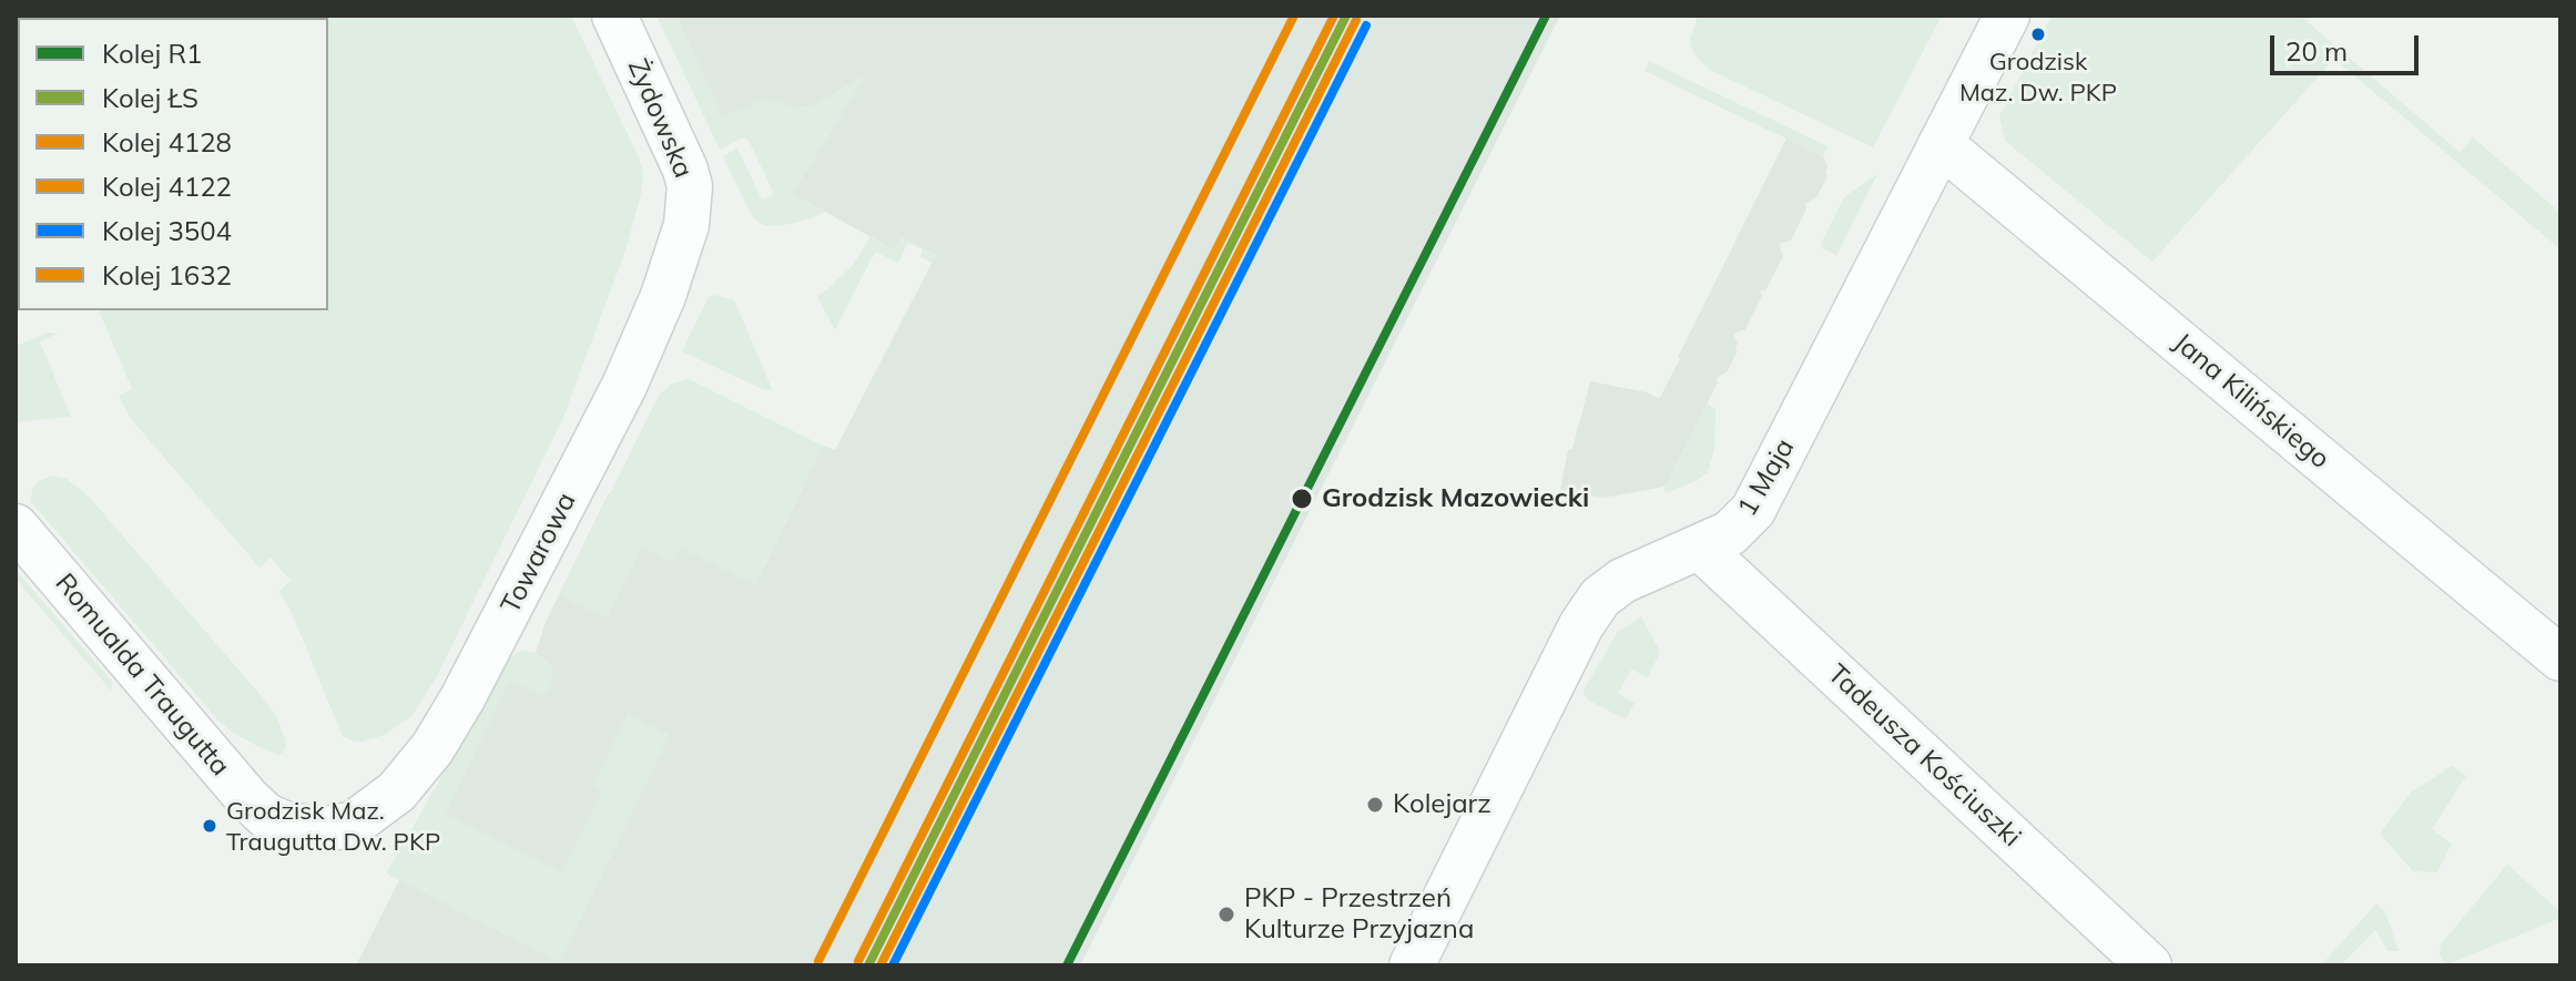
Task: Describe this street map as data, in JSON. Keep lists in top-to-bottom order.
{
  "streets": {
    "street": [
      "Żydowska",
      "Jana Kilińskiego",
      "1 Maja",
      "Towarowa",
      "Romualda Traugutta",
      "Tadeusza Kościuszki"
    ]
  },
  "crossings": [
    ["Żydowska", "Towarowa"],
    ["Jana Kilińskiego", "1 Maja"],
    ["1 Maja", "Tadeusza Kościuszki"],
    ["Towarowa", "Romualda Traugutta"]
  ],
  "places": [
    "Grodzisk Maz. Dw. PKP",
    "Grodzisk Mazowiecki",
    "Kolejarz",
    "Grodzisk Maz. Traugutta Dw. PKP",
    "PKP - Przestrzeń Kulturze Przyjazna"
  ],
  "lines": [
    "rail line R1",
    "rail line ŁS",
    "rail line 4122",
    "rail line 1632",
    "rail line 4128",
    "rail line 3504"
  ],
  "legend": [
    "Kolej R1",
    "Kolej ŁS",
    "Kolej 4128",
    "Kolej 4122",
    "Kolej 3504",
    "Kolej 1632"
  ],
  "scale_bar": "20 m"
}
